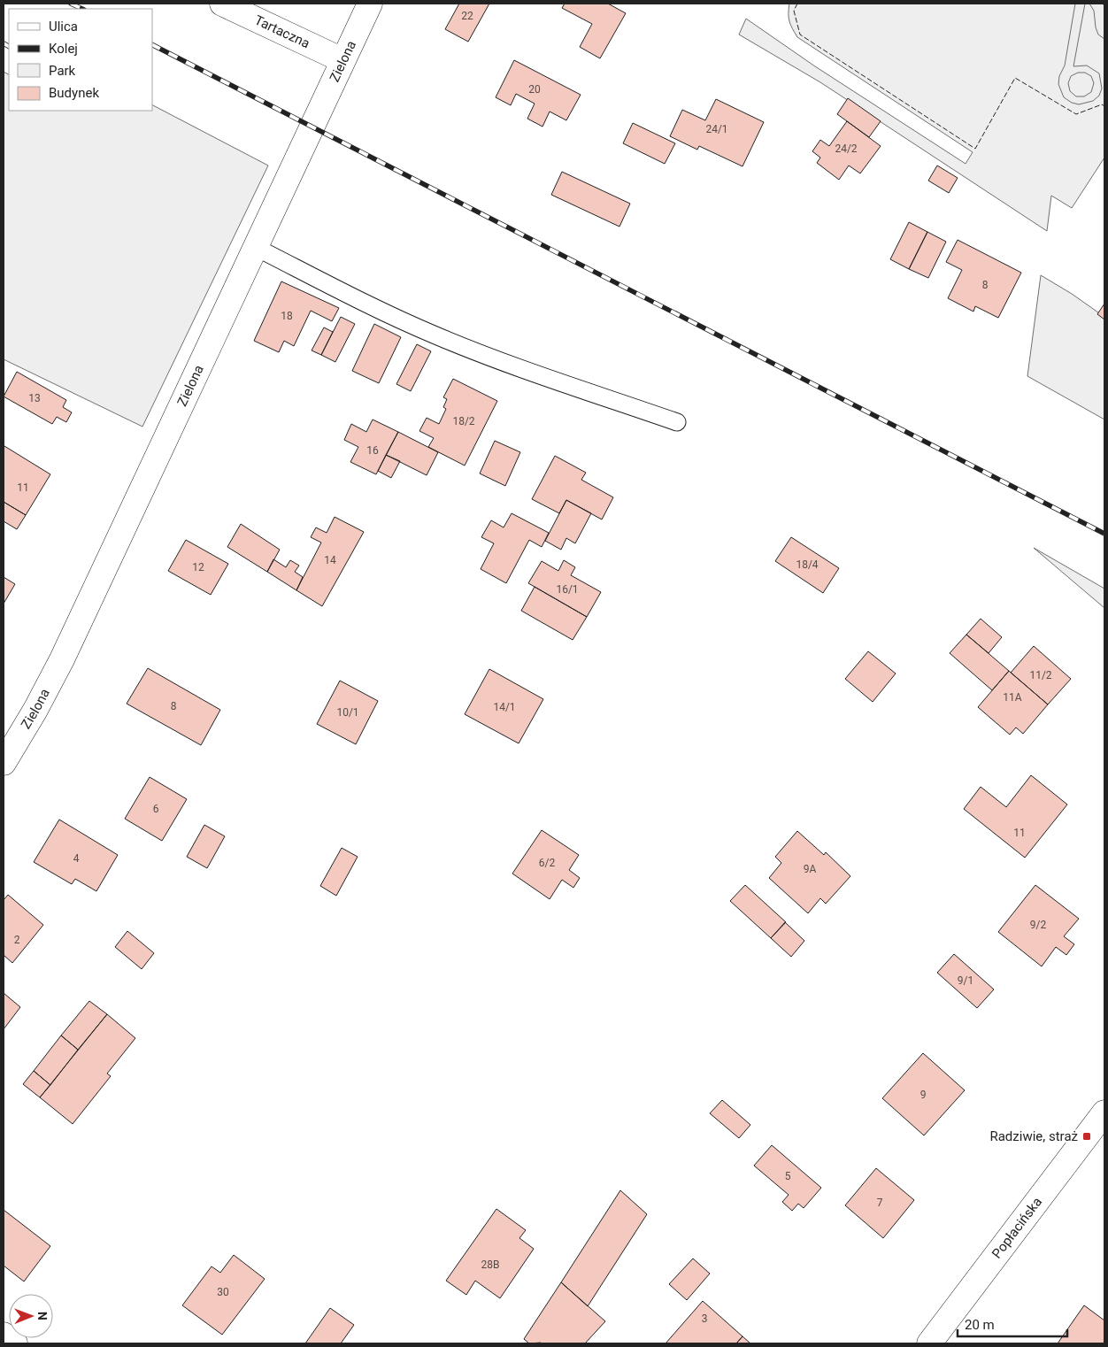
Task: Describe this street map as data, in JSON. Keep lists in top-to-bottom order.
{
  "streets": {
    "street": ["Tartaczna", "Zielona", "Popłacińska"]
  },
  "crossings": [
    ["Tartaczna", "Zielona"]
  ],
  "places": {
    "transit": ["Radziwie, straż"]
  },
  "house_numbers": [
    "22",
    "20",
    "24/1",
    "24/2",
    "8",
    "18",
    "13",
    "18/2",
    "16",
    "11",
    "14",
    "18/4",
    "12",
    "16/1",
    "11/2",
    "11A",
    "8",
    "14/1",
    "10/1",
    "6",
    "11",
    "4",
    "6/2",
    "9A",
    "9/2",
    "2",
    "9/1",
    "9",
    "5",
    "7",
    "28B",
    "30",
    "3"
  ],
  "legend": [
    "Ulica",
    "Kolej",
    "Park",
    "Budynek"
  ],
  "scale_bar": "20 m",
  "north": "right"
}
